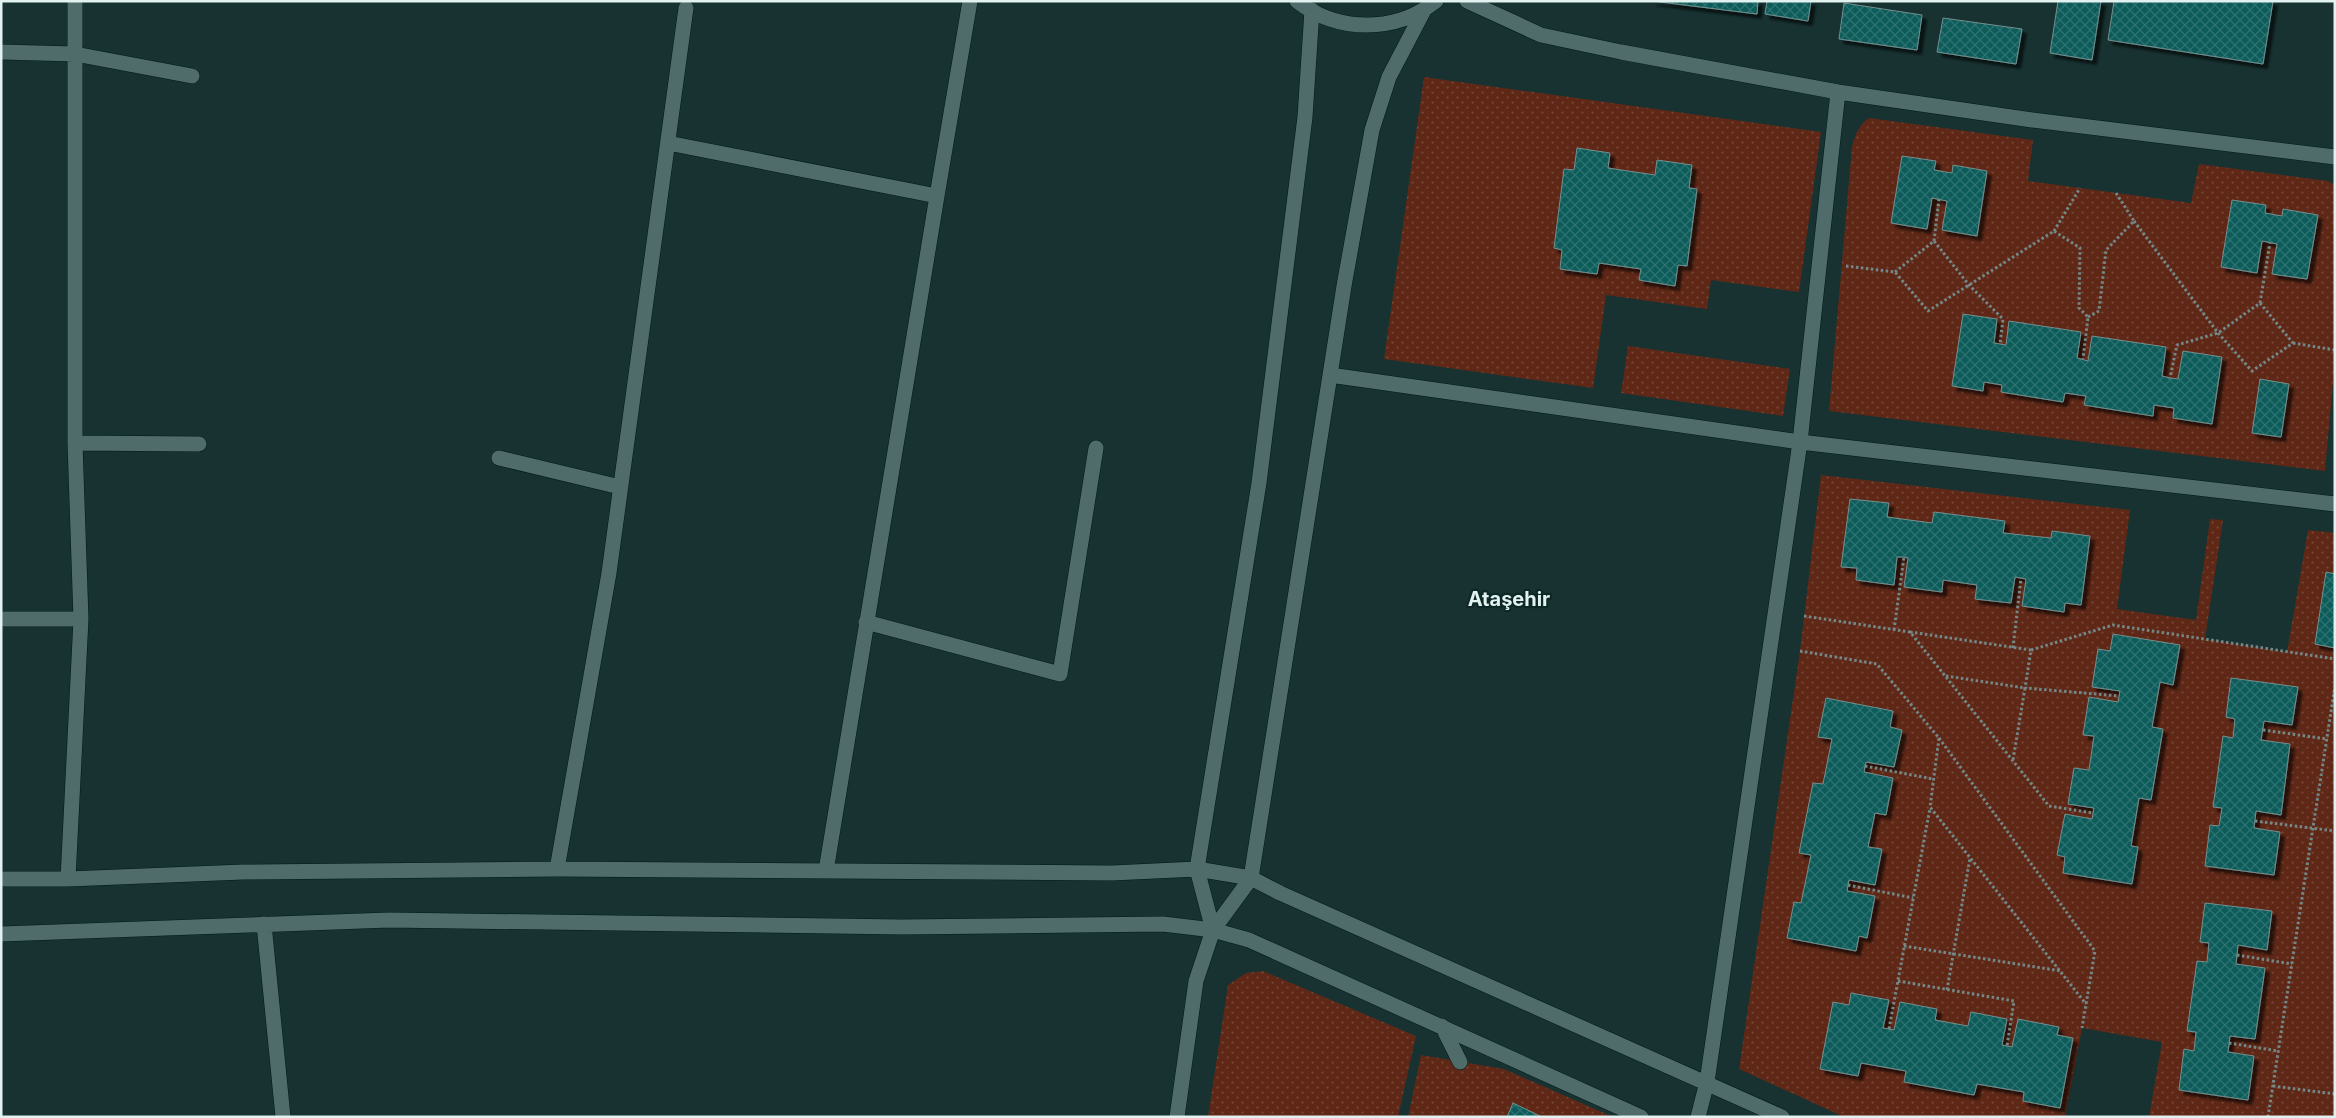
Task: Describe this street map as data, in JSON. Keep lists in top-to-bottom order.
{
  "districts": ["Ataşehir"]
}
